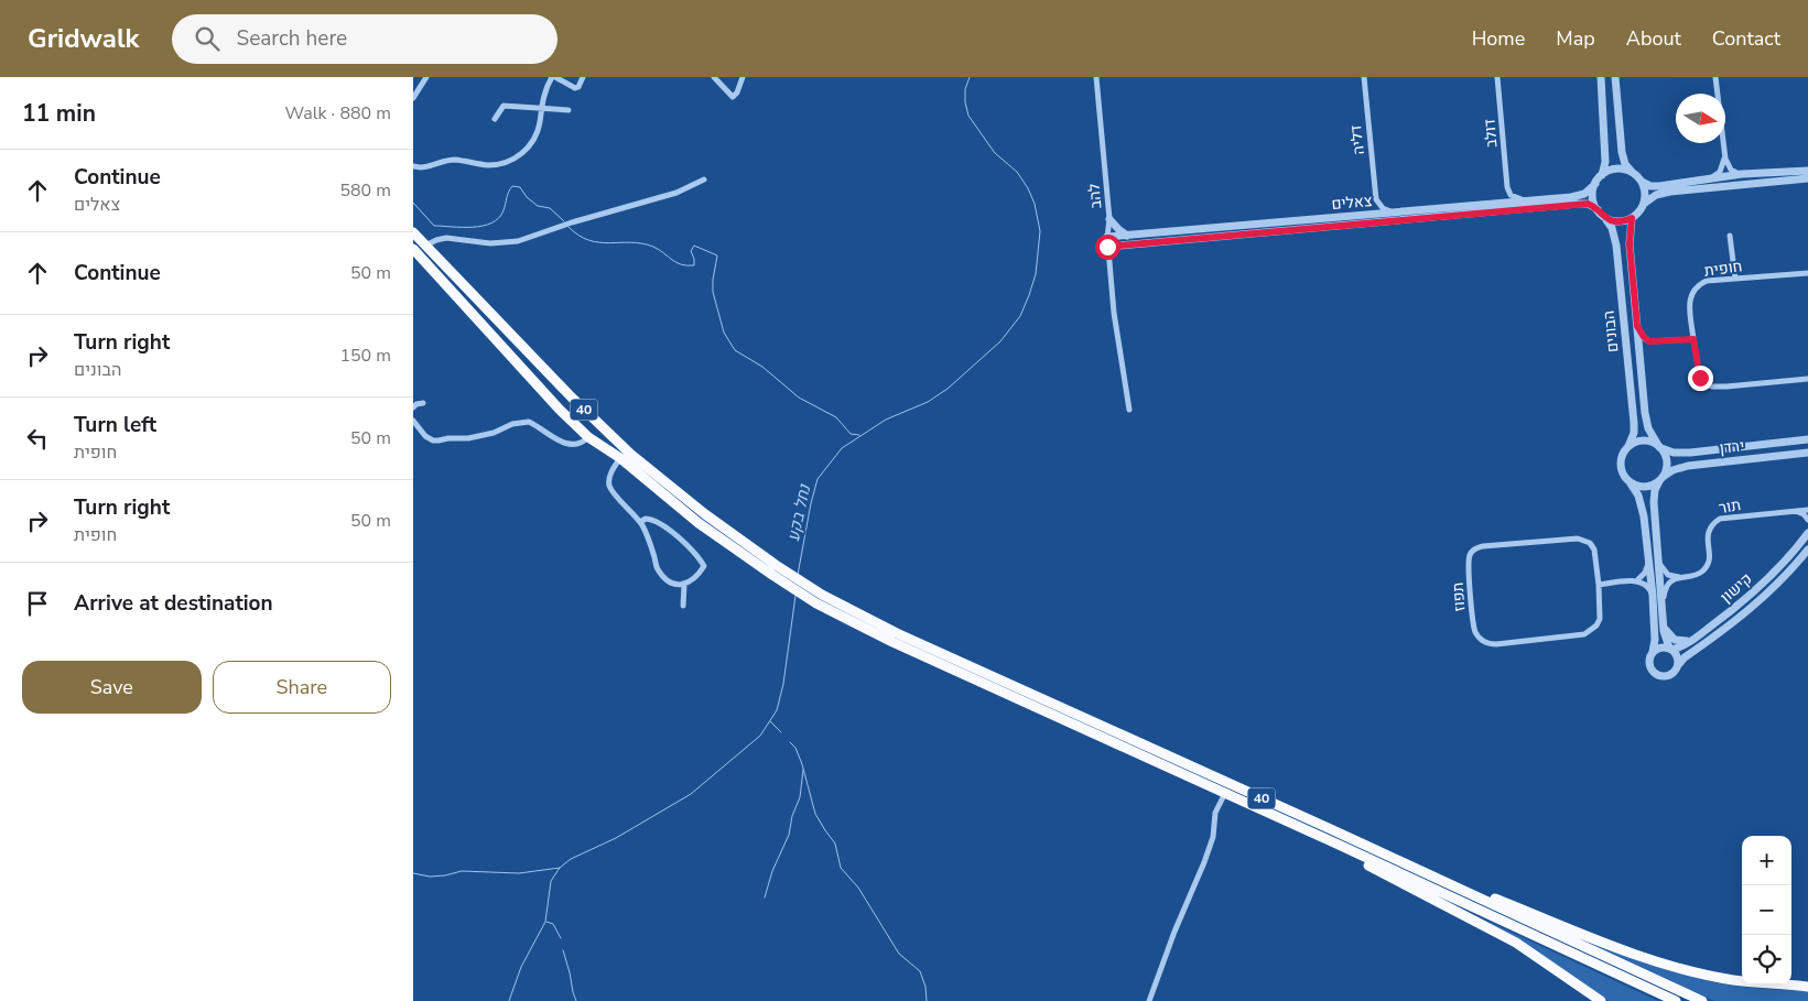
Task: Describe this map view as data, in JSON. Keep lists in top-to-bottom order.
{
  "streets": {
    "highway": ["40"],
    "street": [
      "דולב",
      "דליה",
      "להב",
      "צאלים",
      "חופית",
      "הבונים",
      "ירדן",
      "תור",
      "קישון",
      "תפוז"
    ]
  },
  "crossings": [
    ["להב", "צאלים"],
    ["צאלים", "הבונים"],
    ["הבונים", "ירדן"]
  ],
  "water": ["נחל בקע"],
  "north": "right",
  "page": {
    "header": "Gridwalk",
    "search": "Search here",
    "nav": [
      "Home",
      "Map",
      "About",
      "Contact"
    ],
    "heading": ["11 min", "Walk · 880 m"],
    "list": [
      ["Continue", "צאלים", "580 m"],
      ["Continue", "50 m"],
      ["Turn right", "הבונים", "150 m"],
      ["Turn left", "חופית", "50 m"],
      ["Turn right", "חופית", "50 m"],
      "Arrive at destination"
    ],
    "buttons": ["Save", "Share"],
    "map_buttons": ["+", "−"]
  }
}
